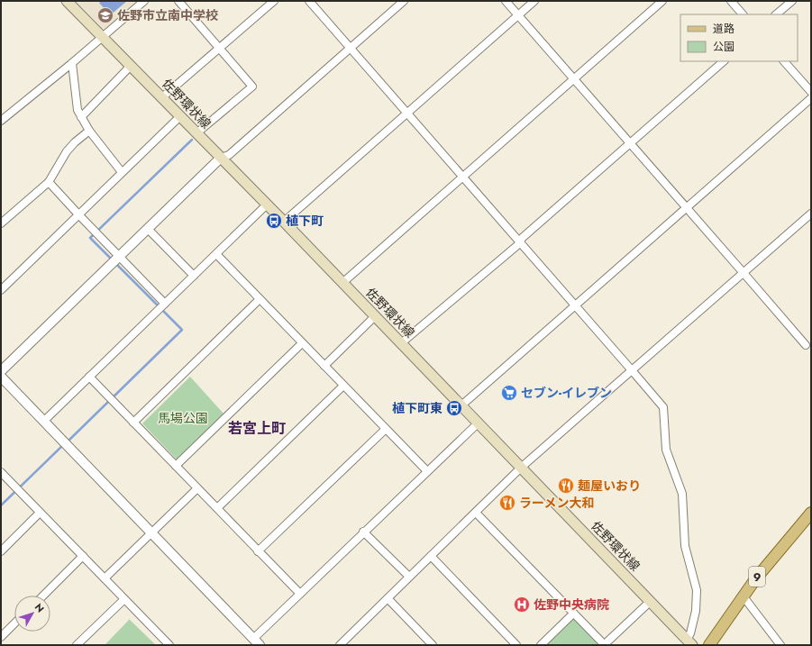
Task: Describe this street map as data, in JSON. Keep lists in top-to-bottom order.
{
  "streets": {
    "main road": ["佐野環状線", "9"]
  },
  "districts": ["若宮上町"],
  "parks": ["馬場公園"],
  "places": {
    "school or university": ["佐野市立南中学校"],
    "bus stop": ["植下町", "植下町東"],
    "supermarket": ["セブン-イレブン"],
    "restaurant": ["麺屋いおり", "ラーメン大和"],
    "hospital": ["佐野中央病院"]
  },
  "legend": ["道路", "公園"],
  "north": "top right"
}
